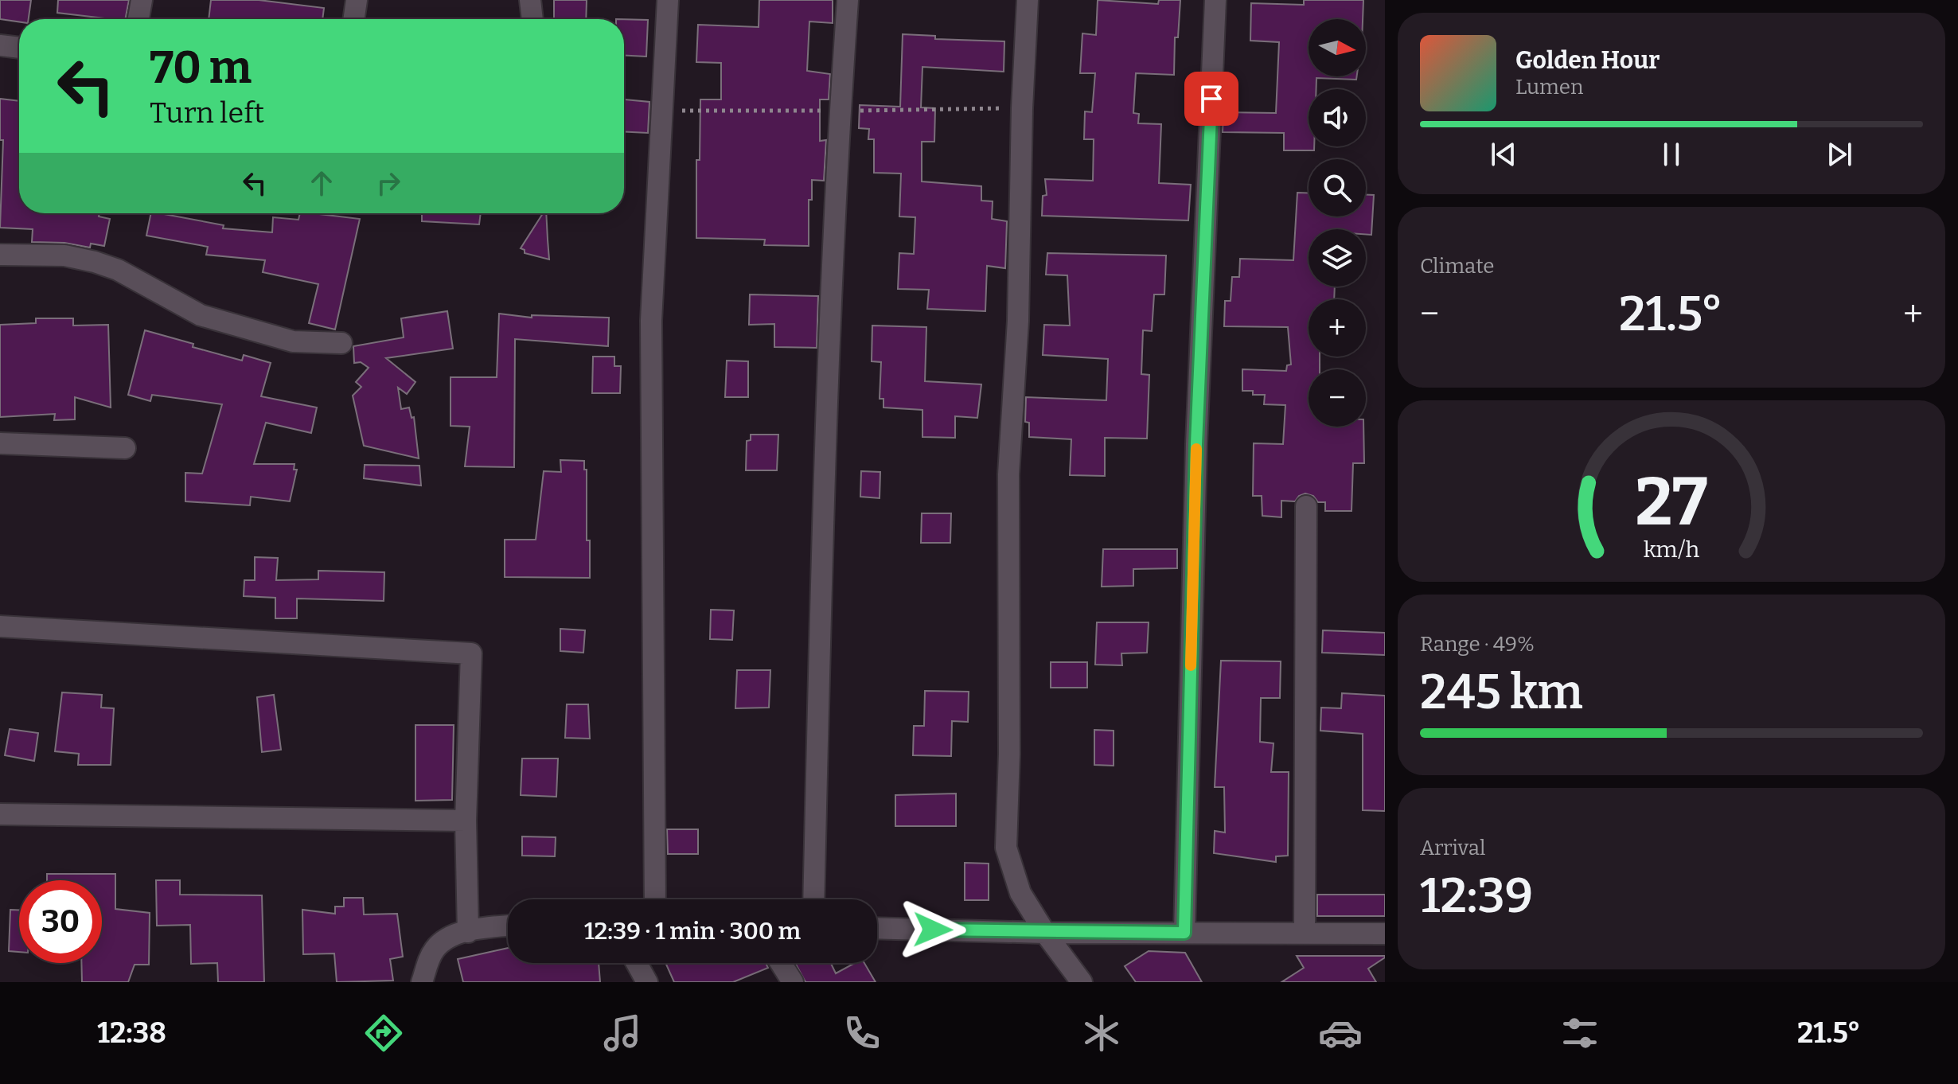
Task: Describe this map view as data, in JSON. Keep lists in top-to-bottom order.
{
  "north": "right",
  "page": {
    "map_buttons": ["+", "−"],
    "turn": ["70 m", "Turn left"],
    "song": ["Golden Hour", "Lumen"],
    "tile": [
      "Climate",
      ["Range · 49%", "245 km"],
      ["Arrival", "12:39"]
    ],
    "heat": ["−", "21.5°", "+"],
    "limit": "30",
    "trip": "12:39 · 1 min · 300 m",
    "tabs": ["12:38", "21.5°"],
    "gauge": ["27", "km/h"]
  }
}
